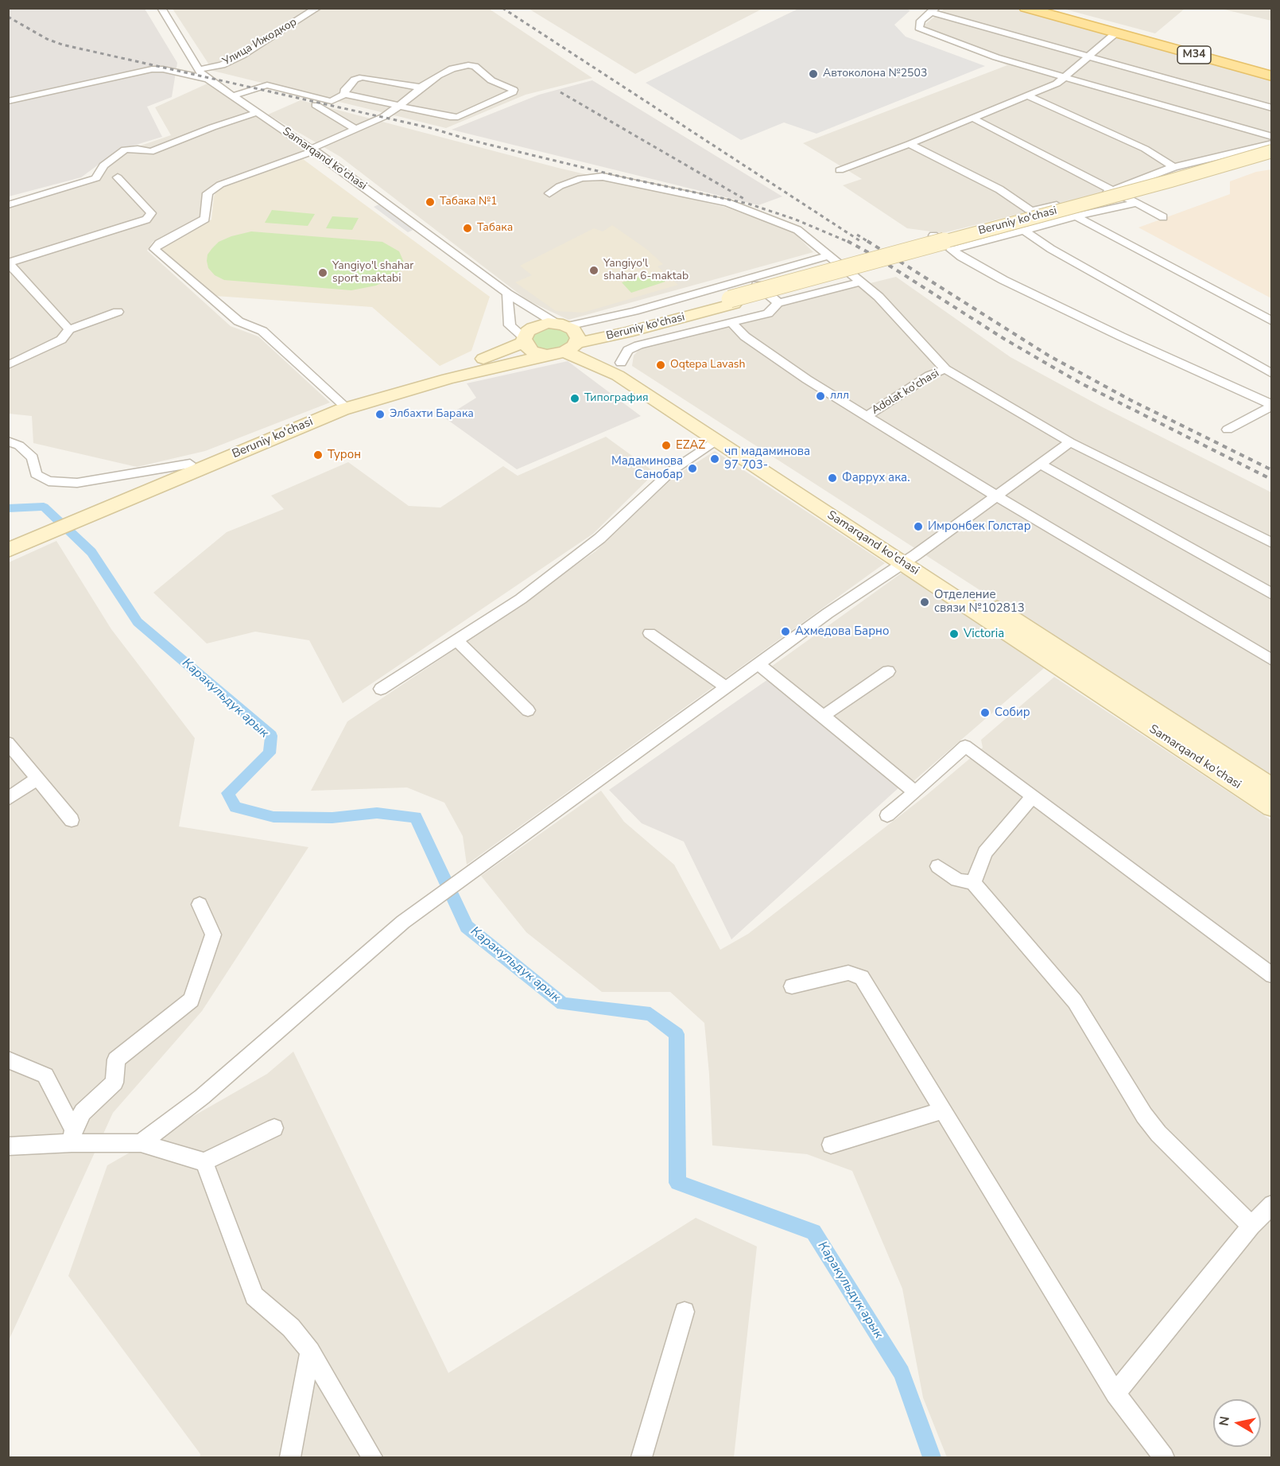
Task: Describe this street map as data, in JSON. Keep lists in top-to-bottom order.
{
  "streets": {
    "main road": ["M34", "Samarqand ko'chasi", "Beruniy ko'chasi"],
    "street": ["Улица Ижодкор", "Adolat ko'chasi"]
  },
  "crossings": [
    ["Улица Ижодкор", "Samarqand ko'chasi"],
    ["Samarqand ko'chasi", "Beruniy ko'chasi"]
  ],
  "water": ["Каракульдук арык"],
  "places": [
    "Автоколона №2503",
    "Табака №1",
    "Табака",
    "Yangiyo'l shahar 6-maktab",
    "Yangiyo'l shahar sport maktabi",
    "Oqtepa Lavash",
    "ллл",
    "Типография",
    "Элбахти Барака",
    "EZAZ",
    "Турон",
    "чп мадаминова 97 703-",
    "Мадаминова Санобар",
    "Фаррух ака.",
    "Имронбек Голстар",
    "Отделение связи №102813",
    "Ахмедова Барно",
    "Victoria",
    "Собир"
  ],
  "north": "left"
}
